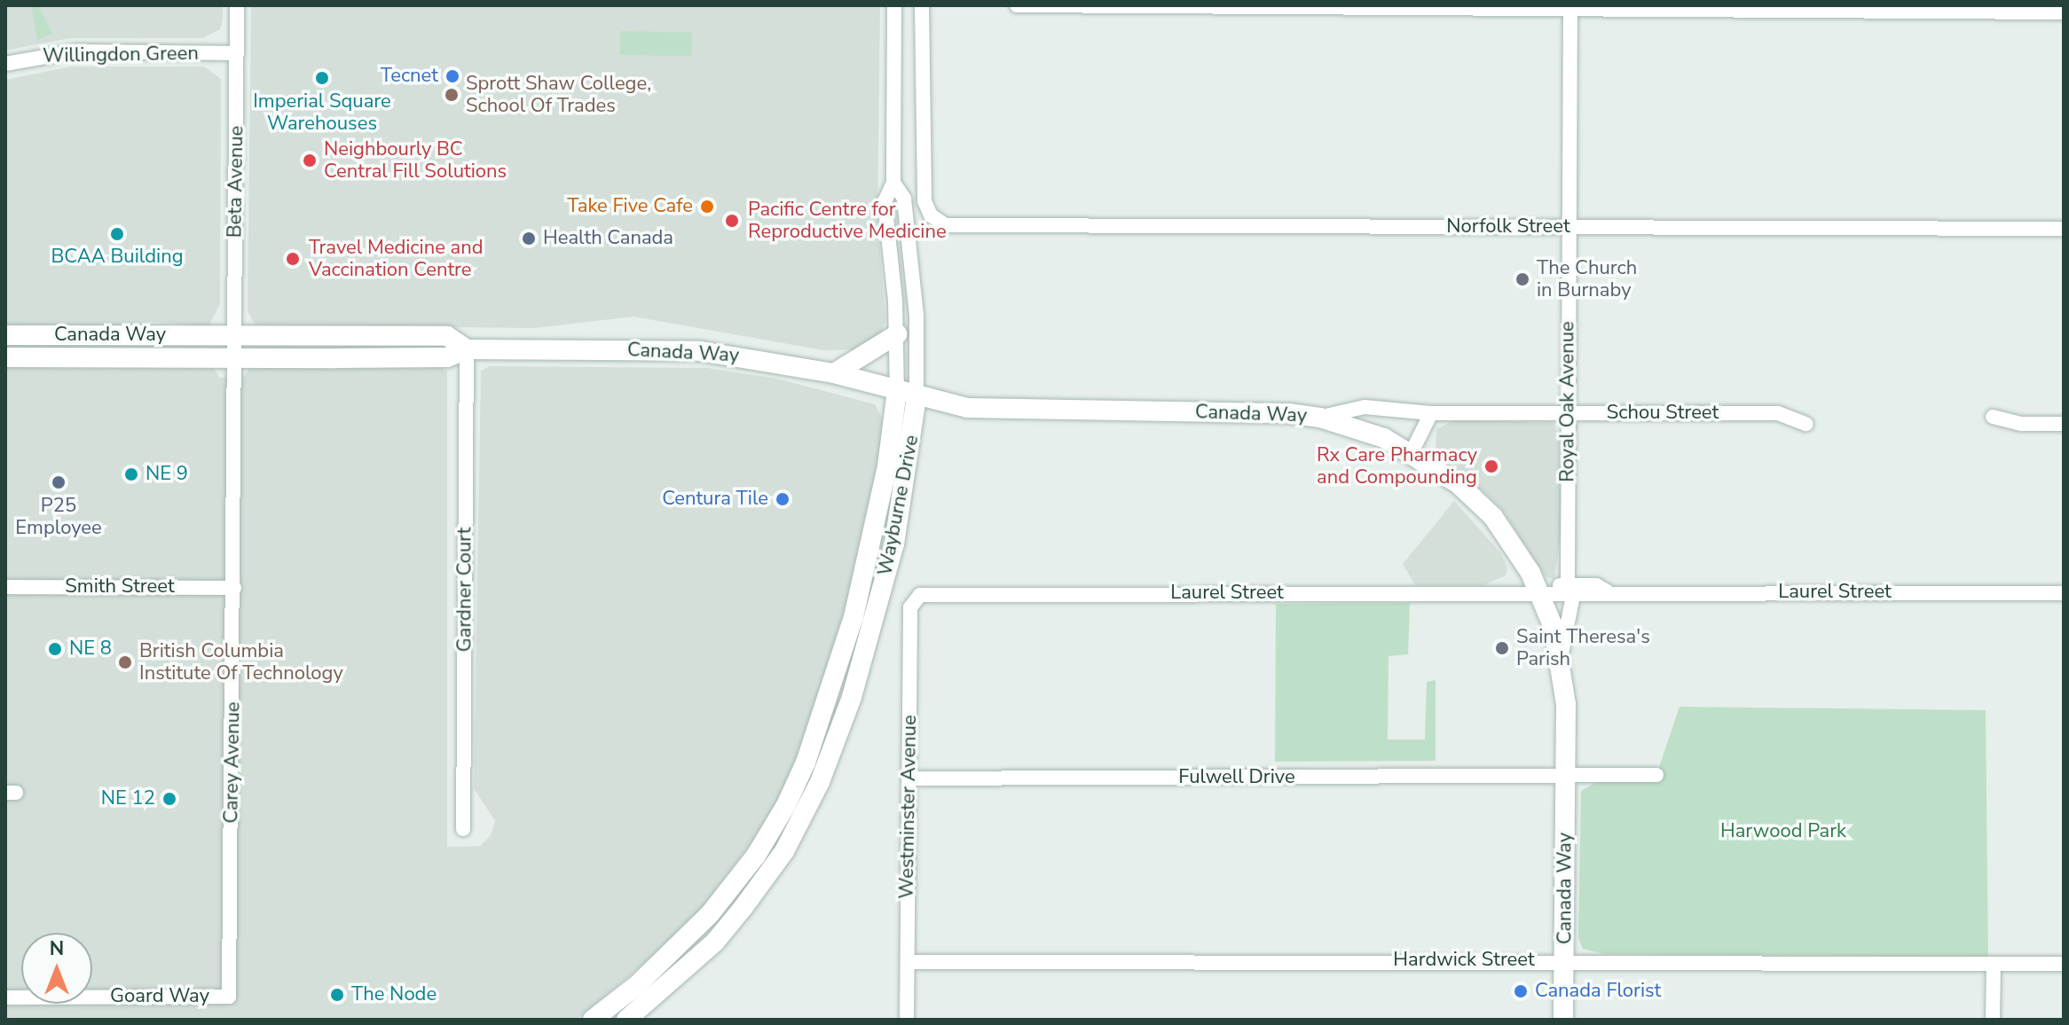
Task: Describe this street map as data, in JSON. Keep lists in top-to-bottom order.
{
  "streets": {
    "main road": ["Canada Way", "Wayburne Drive"],
    "street": [
      "Willingdon Green",
      "Beta Avenue",
      "Norfolk Street",
      "Royal Oak Avenue",
      "Schou Street",
      "Smith Street",
      "Gardner Court",
      "Laurel Street",
      "Carey Avenue",
      "Fulwell Drive",
      "Westminster Avenue",
      "Hardwick Street",
      "Goard Way"
    ]
  },
  "crossings": [
    ["Willingdon Green", "Beta Avenue"],
    ["Beta Avenue", "Canada Way"],
    ["Beta Avenue", "Carey Avenue"],
    ["Norfolk Street", "Royal Oak Avenue"],
    ["Canada Way", "Royal Oak Avenue"],
    ["Canada Way", "Schou Street"],
    ["Canada Way", "Wayburne Drive"],
    ["Canada Way", "Gardner Court"],
    ["Canada Way", "Laurel Street"],
    ["Canada Way", "Carey Avenue"],
    ["Canada Way", "Fulwell Drive"],
    ["Canada Way", "Hardwick Street"],
    ["Royal Oak Avenue", "Schou Street"],
    ["Royal Oak Avenue", "Laurel Street"],
    ["Smith Street", "Carey Avenue"],
    ["Laurel Street", "Westminster Avenue"],
    ["Carey Avenue", "Goard Way"],
    ["Fulwell Drive", "Westminster Avenue"],
    ["Westminster Avenue", "Hardwick Street"]
  ],
  "parks": ["Harwood Park"],
  "places": [
    "Tecnet",
    "Imperial Square Warehouses",
    "Sprott Shaw College, School Of Trades",
    "Neighbourly BC Central Fill Solutions",
    "Take Five Cafe",
    "Pacific Centre for Reproductive Medicine",
    "BCAA Building",
    "Health Canada",
    "Travel Medicine and Vaccination Centre",
    "The Church in Burnaby",
    "Rx Care Pharmacy and Compounding",
    "NE 9",
    "P25 Employee",
    "Centura Tile",
    "Saint Theresa's Parish",
    "NE 8",
    "British Columbia Institute Of Technology",
    "NE 12",
    "Canada Florist",
    "The Node"
  ],
  "north": "top"
}
